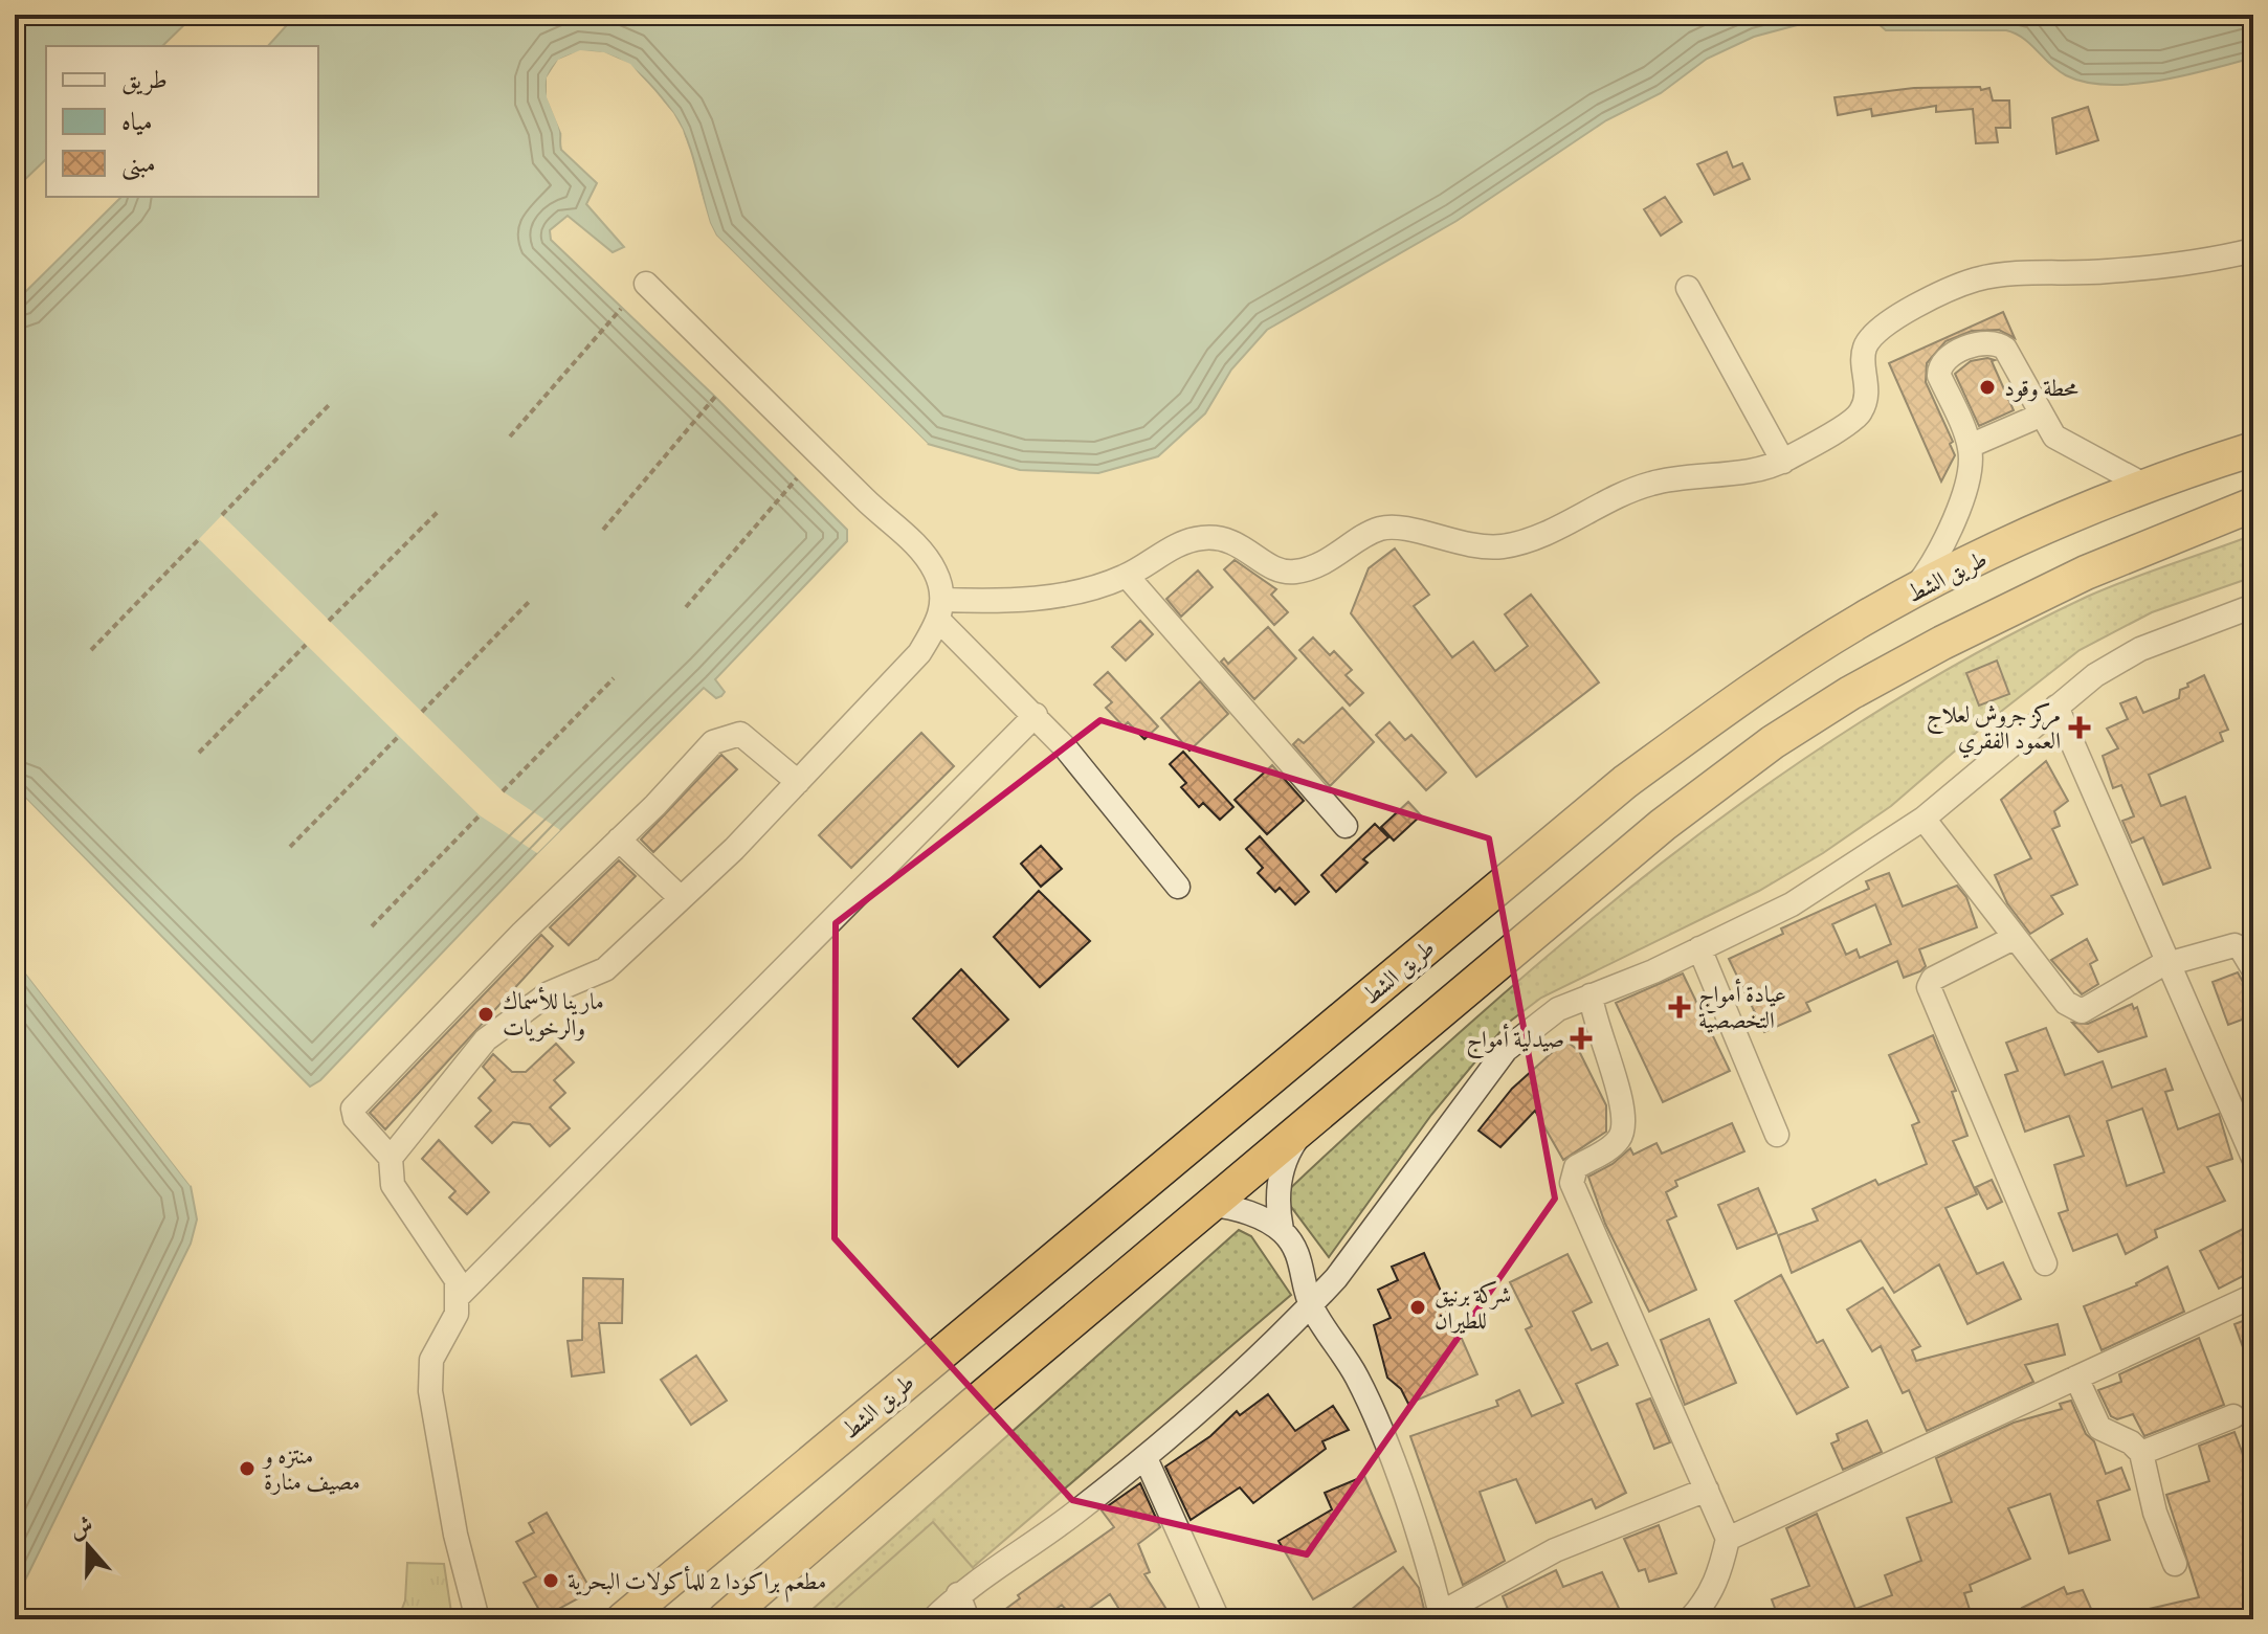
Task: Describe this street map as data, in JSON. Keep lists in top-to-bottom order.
{
  "streets": {
    "highway": ["طريق الشط"]
  },
  "places": {
    "other": [
      "محطة وقود",
      "مارينا للأسماك والرخويات",
      "شركة برنيق للطيران",
      "منتزه و مصيف منارة",
      "مطعم براكودا 2 للمأكولات البحرية"
    ],
    "health": ["مركز جروش لعلاج العمود الفقري", "عيادة أمواج التخصصية", "صيدلية أمواج"]
  },
  "legend": ["طريق", "مياه", "مبنى"],
  "north": "top"
}
